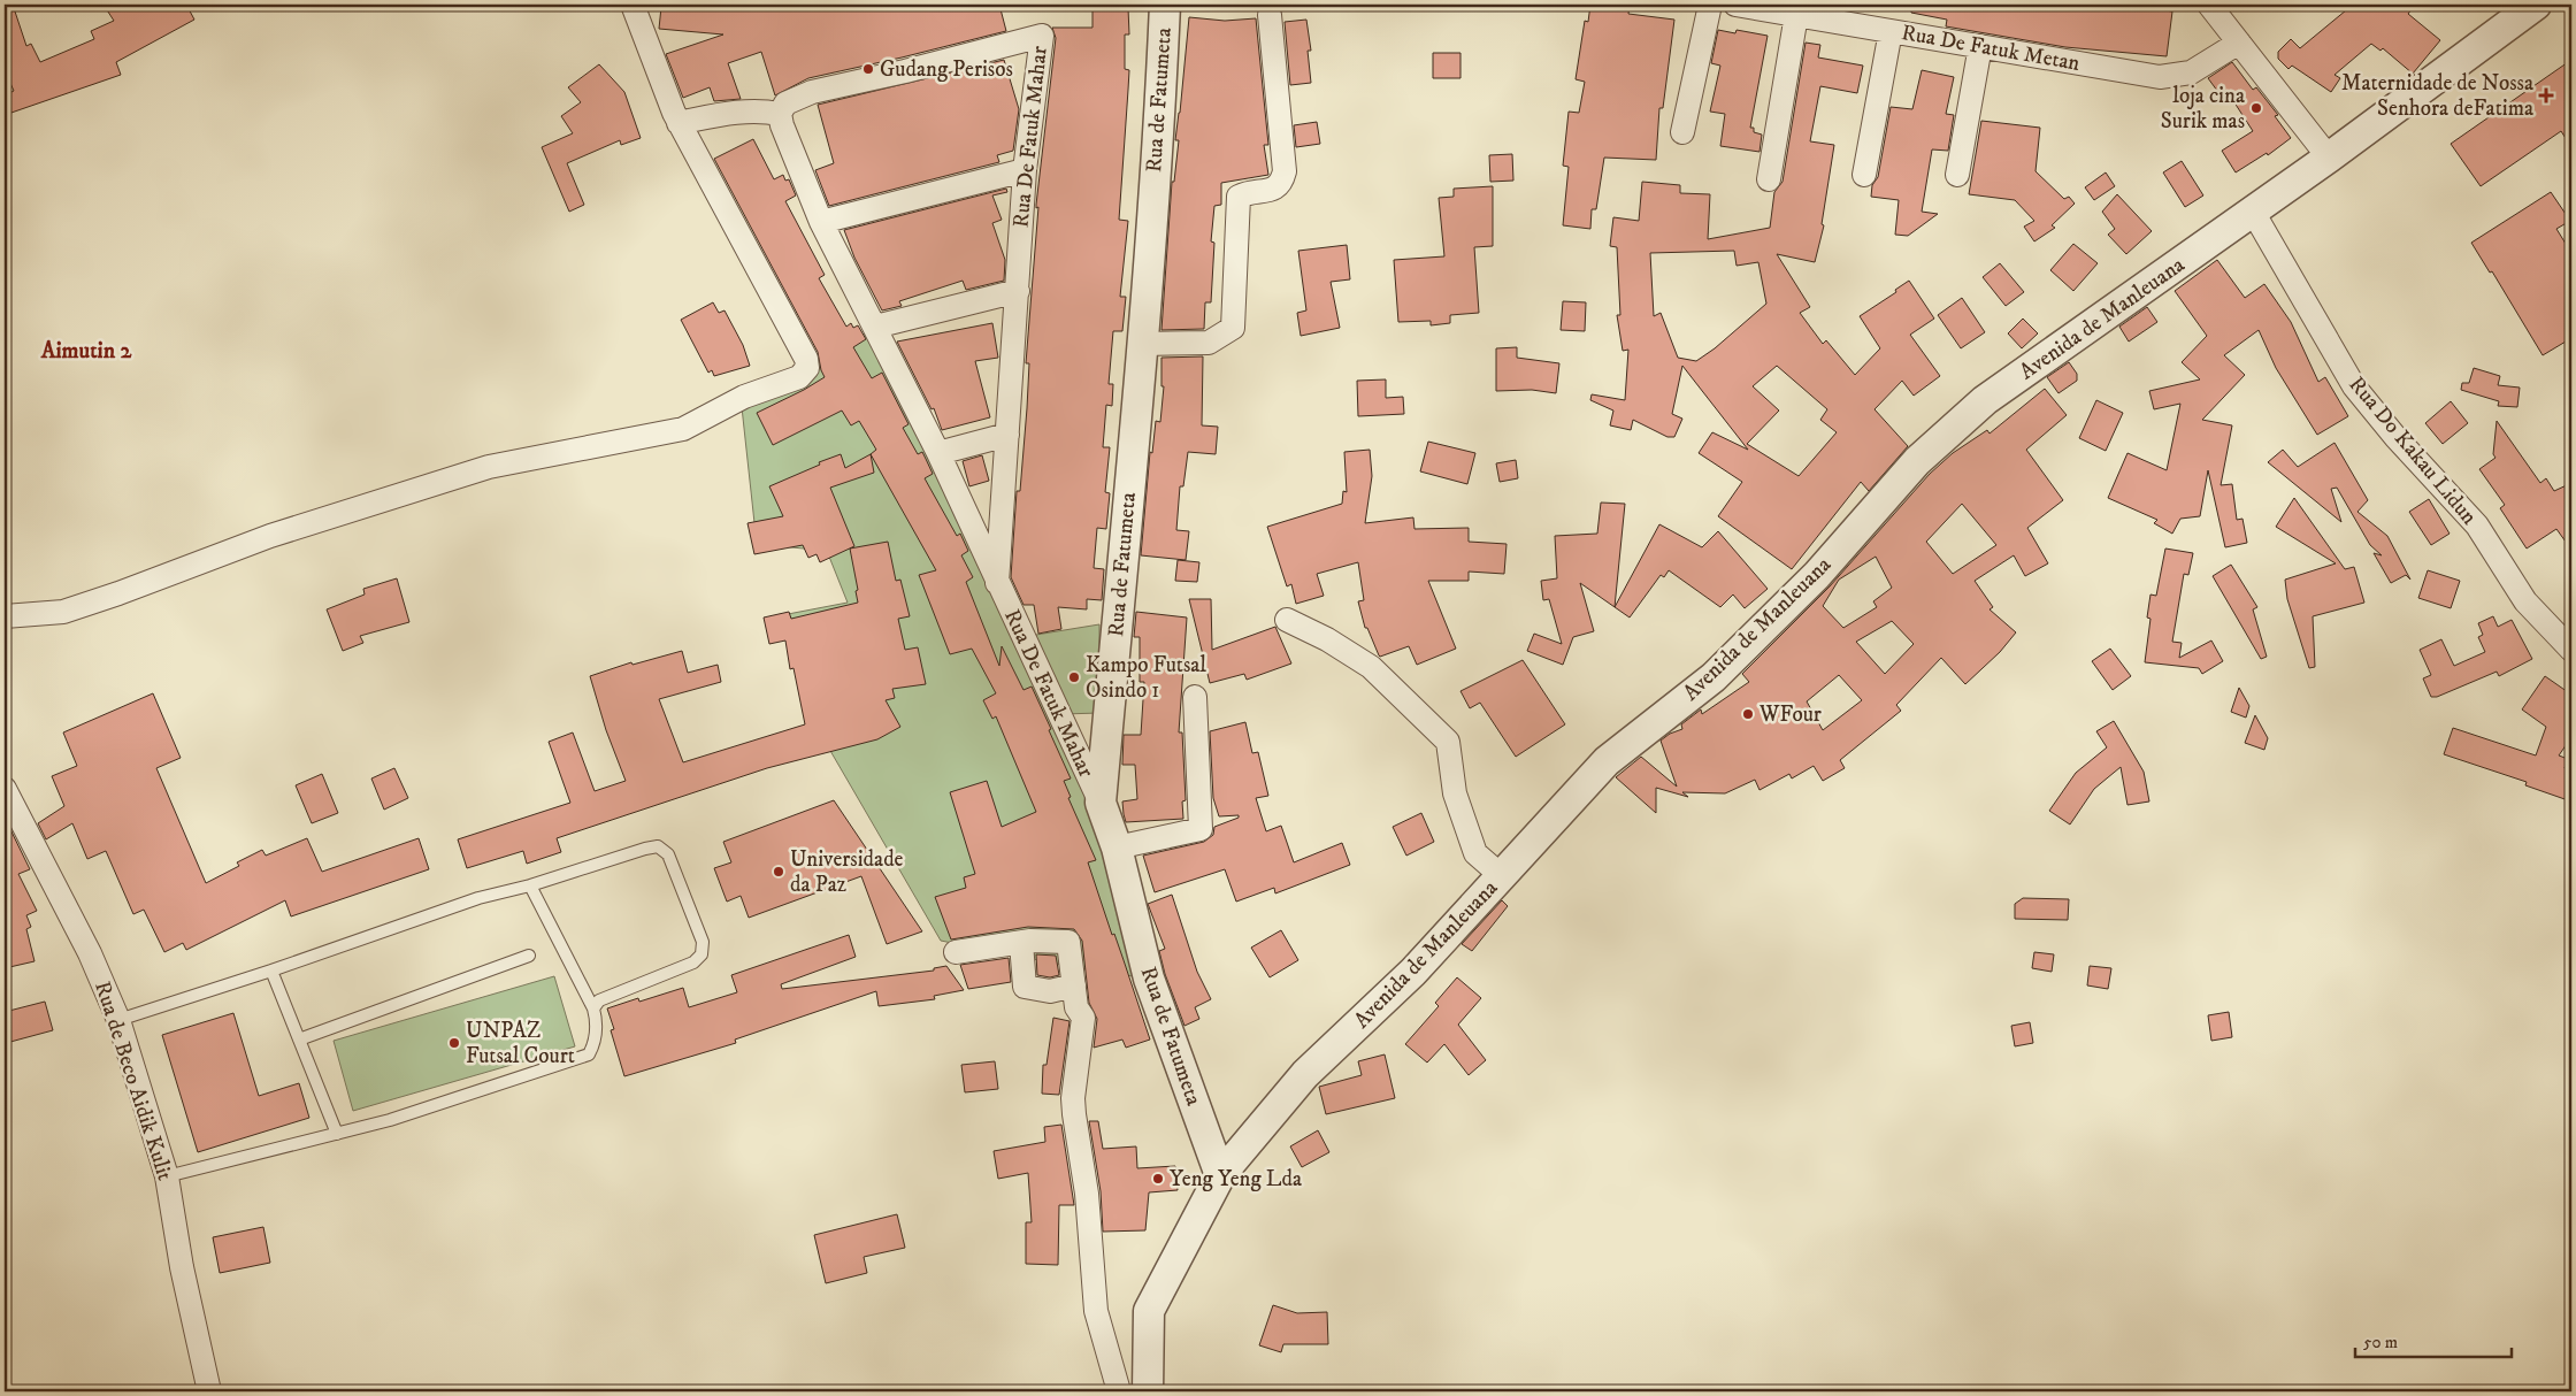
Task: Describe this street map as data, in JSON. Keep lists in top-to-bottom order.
{
  "streets": {
    "street": [
      "Rua De Fatuk Metan",
      "Rua de Fatumeta",
      "Rua De Fatuk Mahar",
      "Avenida de Manleuana",
      "Rua Do Kakau Lidun",
      "Rua de Beco Aidik Kulit"
    ]
  },
  "crossings": [
    ["Rua de Fatumeta", "Rua De Fatuk Mahar"],
    ["Rua de Fatumeta", "Avenida de Manleuana"],
    ["Avenida de Manleuana", "Rua Do Kakau Lidun"]
  ],
  "districts": ["Aimutin 2"],
  "places": {
    "other": [
      "Gudang Perisos",
      "loja cina Surik mas",
      "Kampo Futsal Osindo 1",
      "WFour",
      "Universidade da Paz",
      "UNPAZ Futsal Court",
      "Yeng Yeng Lda"
    ],
    "health": ["Maternidade de Nossa Senhora deFatima"]
  },
  "scale_bar": "50 m"
}
